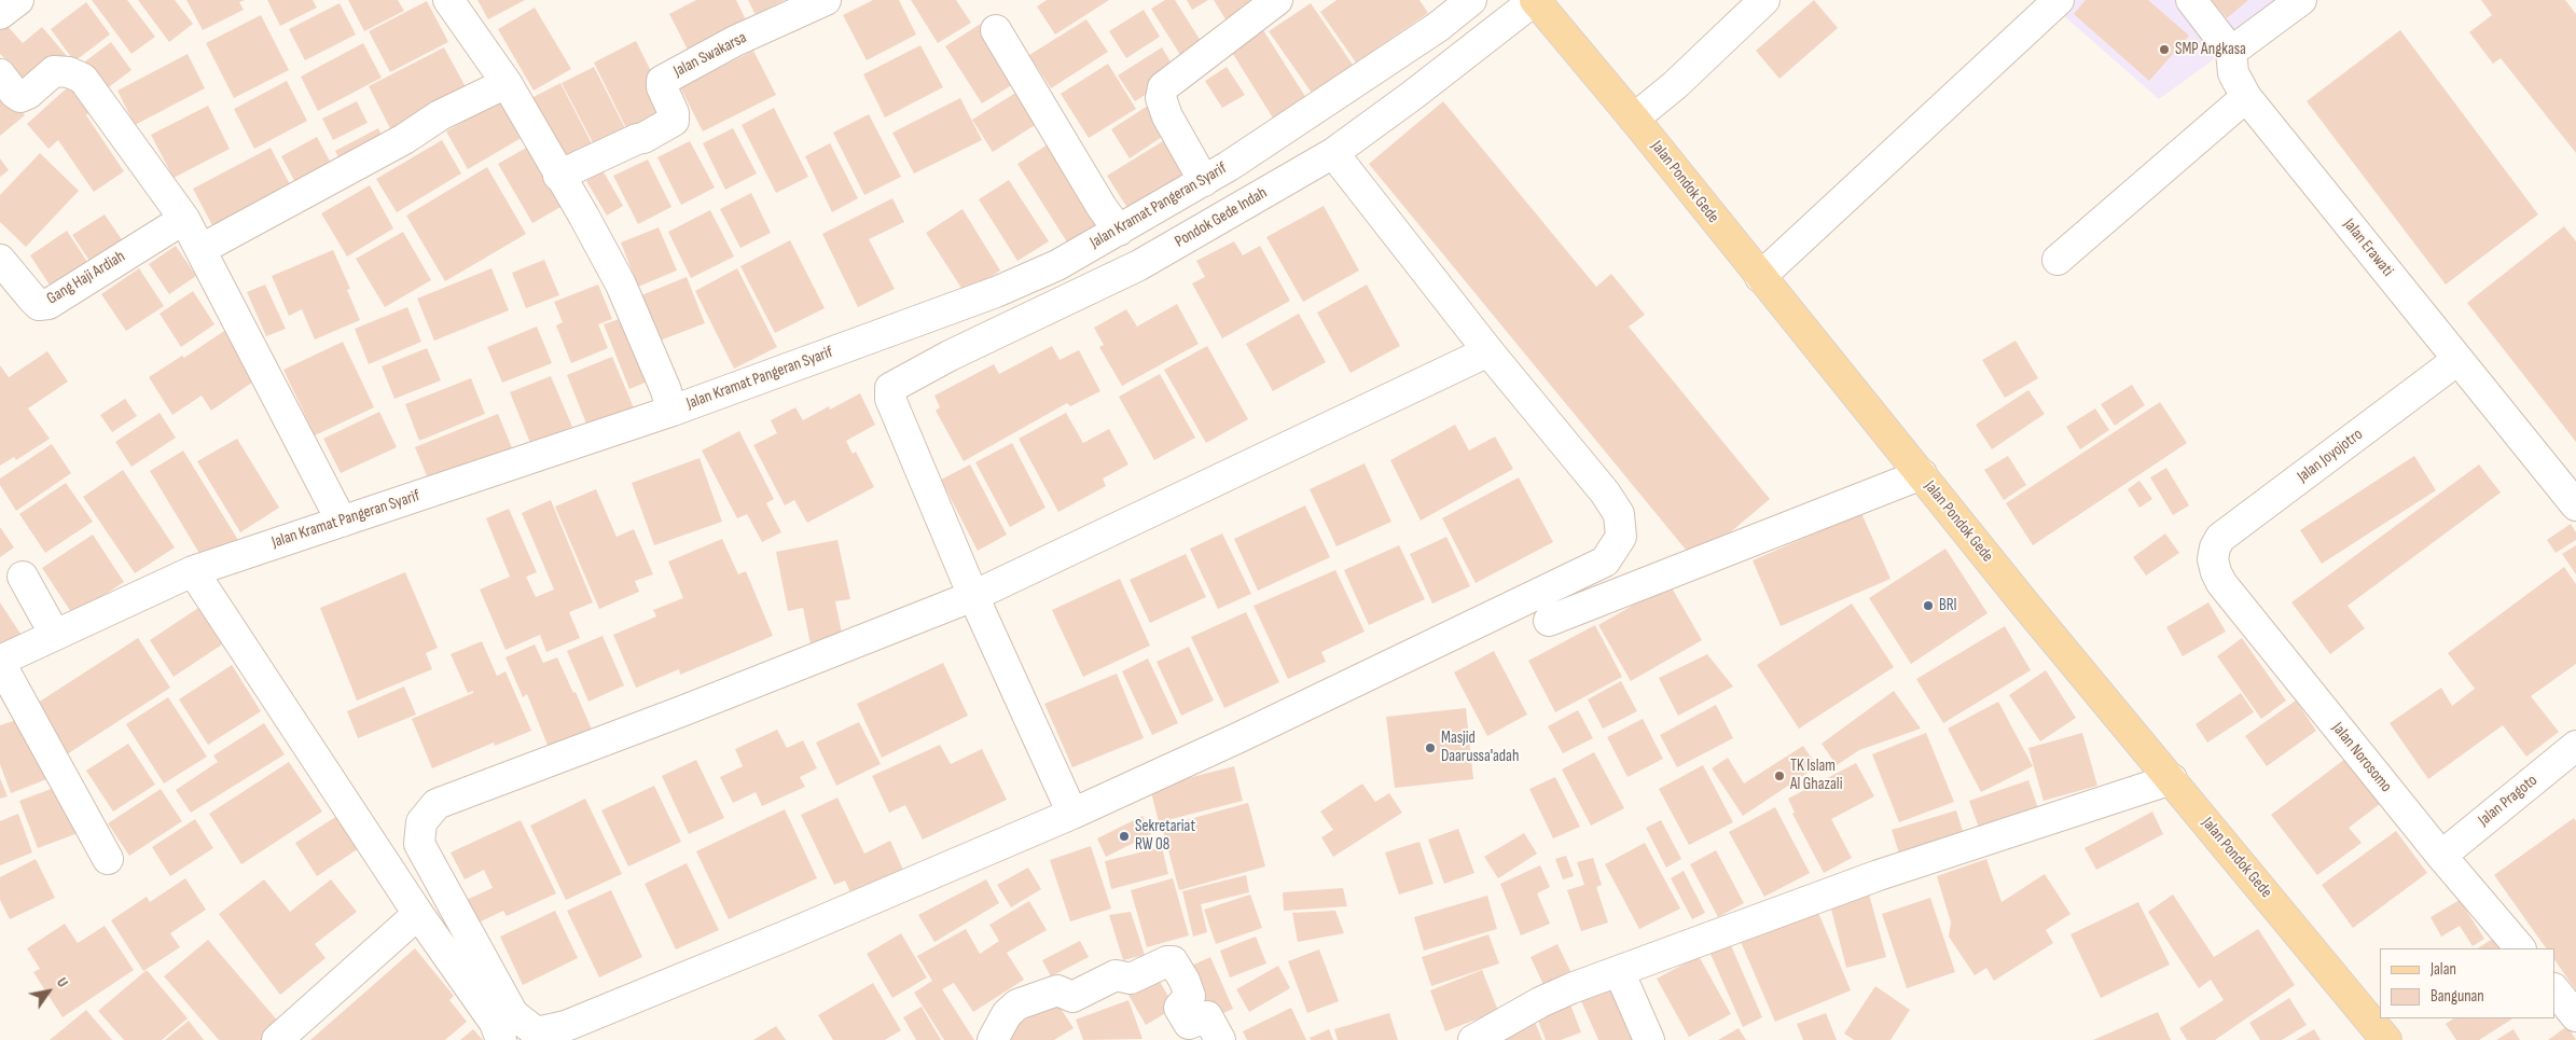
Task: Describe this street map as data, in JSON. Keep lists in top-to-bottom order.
{
  "streets": {
    "main road": ["Jalan Pondok Gede"],
    "street": [
      "Jalan Swakarsa",
      "Jalan Kramat Pangeran Syarif",
      "Pondok Gede Indah",
      "Jalan Erawati",
      "Gang Haji Ardiah",
      "Jalan Joyojotro",
      "Jalan Norosomo",
      "Jalan Pragoto"
    ]
  },
  "crossings": [
    ["Jalan Pondok Gede", "Pondok Gede Indah"],
    ["Jalan Erawati", "Jalan Joyojotro"],
    ["Jalan Joyojotro", "Jalan Norosomo"],
    ["Jalan Norosomo", "Jalan Pragoto"]
  ],
  "places": [
    "SMP Angkasa",
    "BRI",
    "Masjid Daarussa'adah",
    "TK Islam Al Ghazali",
    "Sekretariat RW 08"
  ],
  "legend": ["Jalan", "Bangunan"],
  "north": "top right"
}
